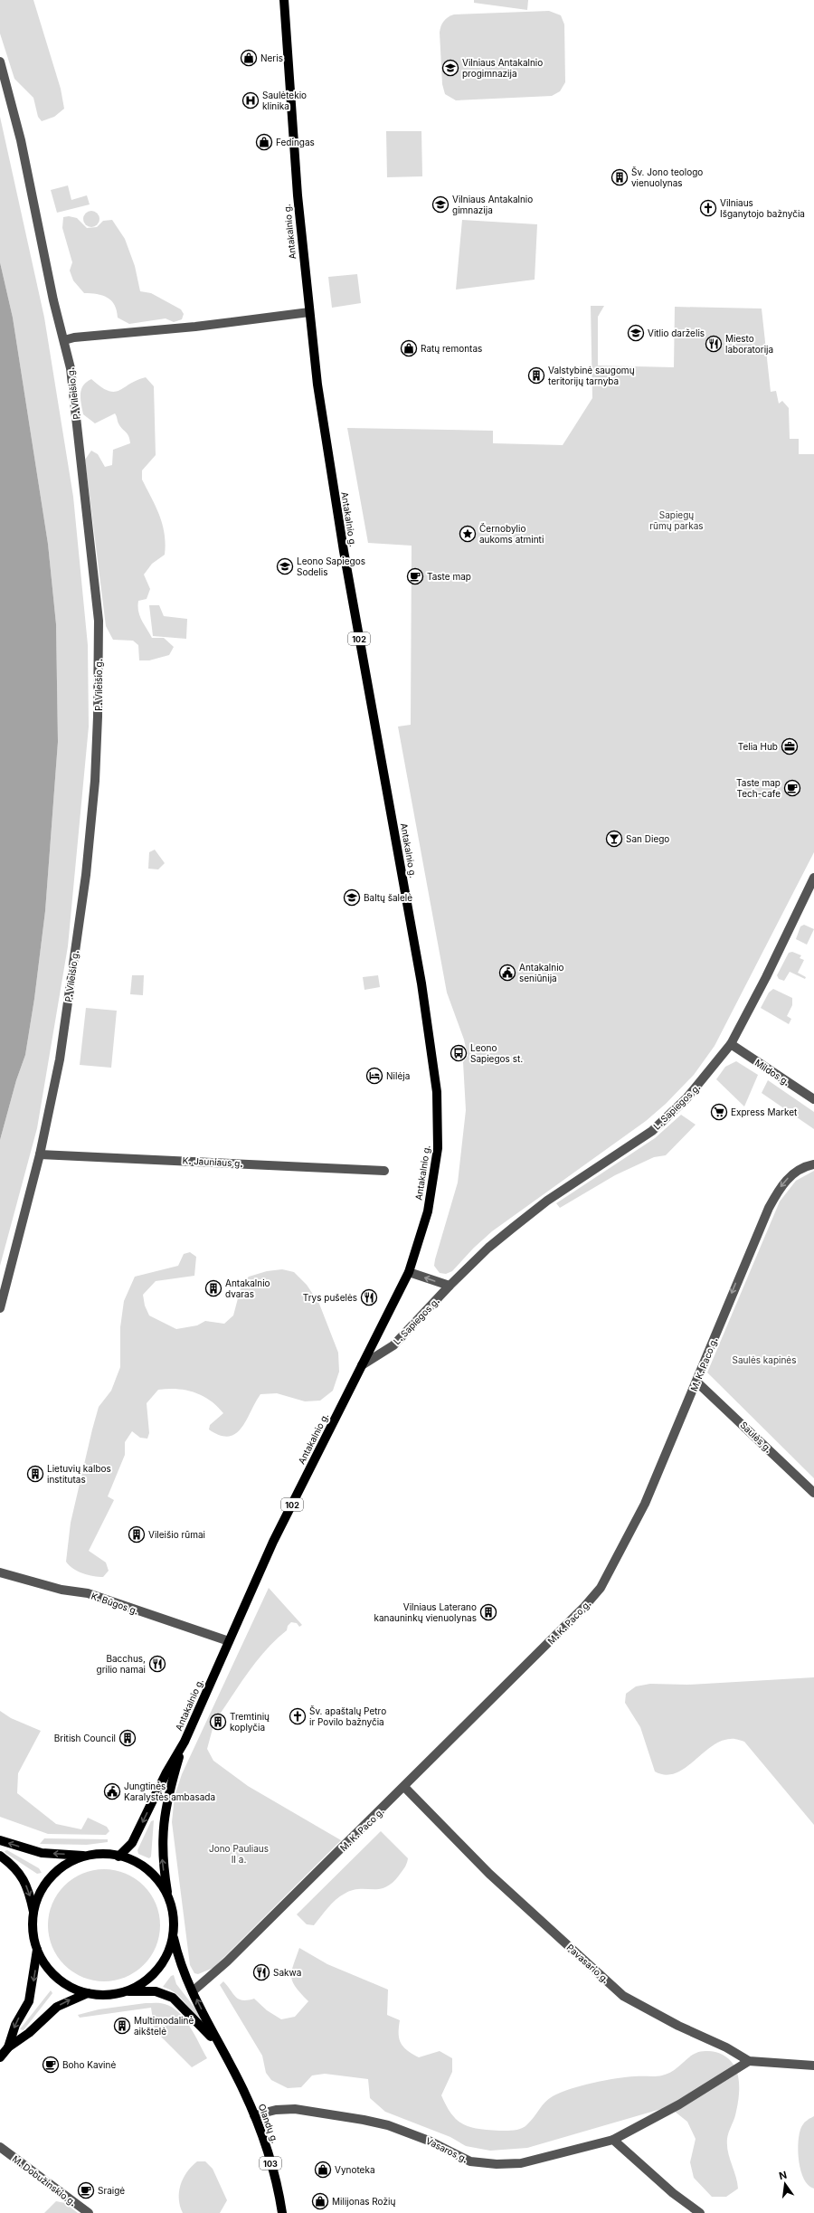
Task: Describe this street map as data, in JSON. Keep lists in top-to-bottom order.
{
  "streets": {
    "main road": [
      "Antakalnio g.",
      "102",
      "Olandų g.",
      "103"
    ],
    "street": [
      "P. Vileišio g.",
      "Mildos g.",
      "L. Sapiegos g.",
      "K. Jauniaus g.",
      "M. K. Paco g.",
      "Saulės g.",
      "K. Būgos g.",
      "Pavasario g.",
      "Vasaros g.",
      "M. Dobužinskio g."
    ]
  },
  "crossings": [
    ["Antakalnio g.", "L. Sapiegos g."],
    ["Antakalnio g.", "K. Būgos g."],
    ["Antakalnio g.", "Olandų g."],
    ["P. Vileišio g.", "K. Jauniaus g."],
    ["Mildos g.", "L. Sapiegos g."],
    ["M. K. Paco g.", "Saulės g."],
    ["M. K. Paco g.", "Pavasario g."],
    ["M. K. Paco g.", "Olandų g."],
    ["Pavasario g.", "Vasaros g."],
    ["Olandų g.", "Vasaros g."]
  ],
  "parks": ["Sapiegų rūmų parkas", "Saulės kapinės", "Jono Pauliaus II a."],
  "places": {
    "shop": [
      "Neris",
      "Fedingas",
      "Ratų remontas",
      "Vynoteka",
      "Milijonas Rožių"
    ],
    "school or university": [
      "Vilniaus Antakalnio progimnazija",
      "Vilniaus Antakalnio gimnazija",
      "Vitlio darželis",
      "Leono Sapiegos Sodelis",
      "Baltų šalelė"
    ],
    "hospital": ["Saulėtekio klinika"],
    "building": [
      "Šv. Jono teologo vienuolynas",
      "Valstybinė saugomų teritorijų tarnyba",
      "Antakalnio dvaras",
      "Lietuvių kalbos institutas",
      "Vileišio rūmai",
      "Vilniaus Laterano kanauninkų vienuolynas",
      "Tremtinių koplyčia",
      "British Council",
      "Multimodalinė aikštelė"
    ],
    "church": ["Vilniaus Išganytojo bažnyčia", "Šv. apaštalų Petro ir Povilo bažnyčia"],
    "restaurant": [
      "Miesto laboratorija",
      "Trys pušelės",
      "Bacchus, grilio namai",
      "Sakwa"
    ],
    "place": ["Černobylio aukoms atminti"],
    "cafe": [
      "Taste map",
      "Taste map Tech-cafe",
      "Boho Kavinė",
      "Sraigė"
    ],
    "office": ["Telia Hub"],
    "bar": ["San Diego"],
    "public building": ["Antakalnio seniūnija", "Jungtinės Karalystės ambasada"],
    "bus stop": ["Leono Sapiegos st."],
    "hotel": ["Nilėja"],
    "supermarket": ["Express Market"]
  },
  "north": "top"
}
